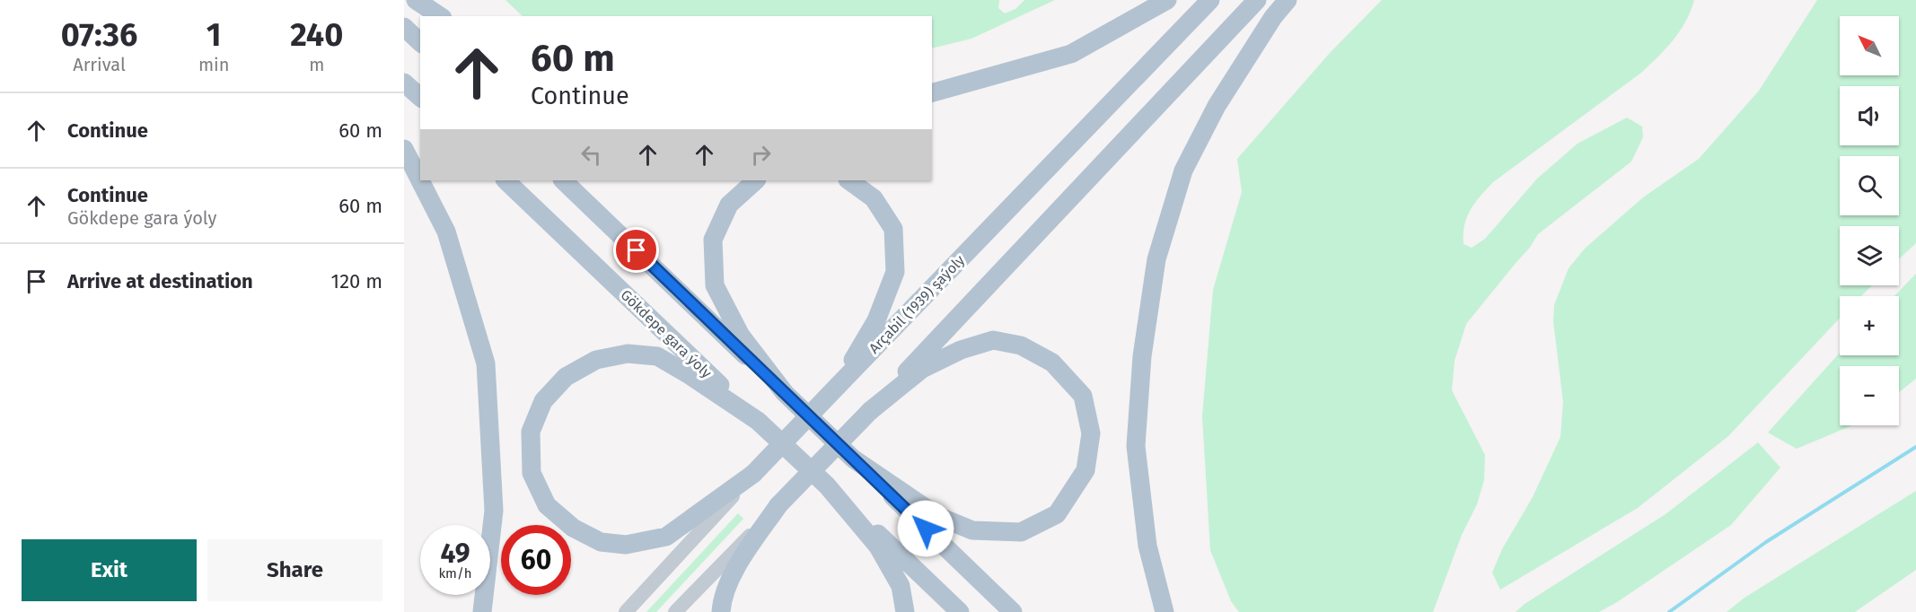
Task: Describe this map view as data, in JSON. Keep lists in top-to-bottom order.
{
  "streets": {
    "main road": ["Arçabil (1939) şaýoly", "Gökdepe gara ýoly"]
  },
  "north": "top left",
  "page": {
    "eta": [
      "07:36",
      "Arrival",
      "1",
      "min",
      "240",
      "m"
    ],
    "map_buttons": ["+", "−"],
    "turn": ["60 m", "Continue"],
    "list": [
      {
        "name": "Continue",
        "value": "60 m"
      },
      {
        "name": "Continue",
        "note": "Gökdepe gara ýoly",
        "value": "60 m"
      },
      {
        "name": "Arrive at destination",
        "value": "120 m"
      }
    ],
    "speed": "49 km/h",
    "limit": "60",
    "buttons": ["Exit", "Share"]
  }
}
